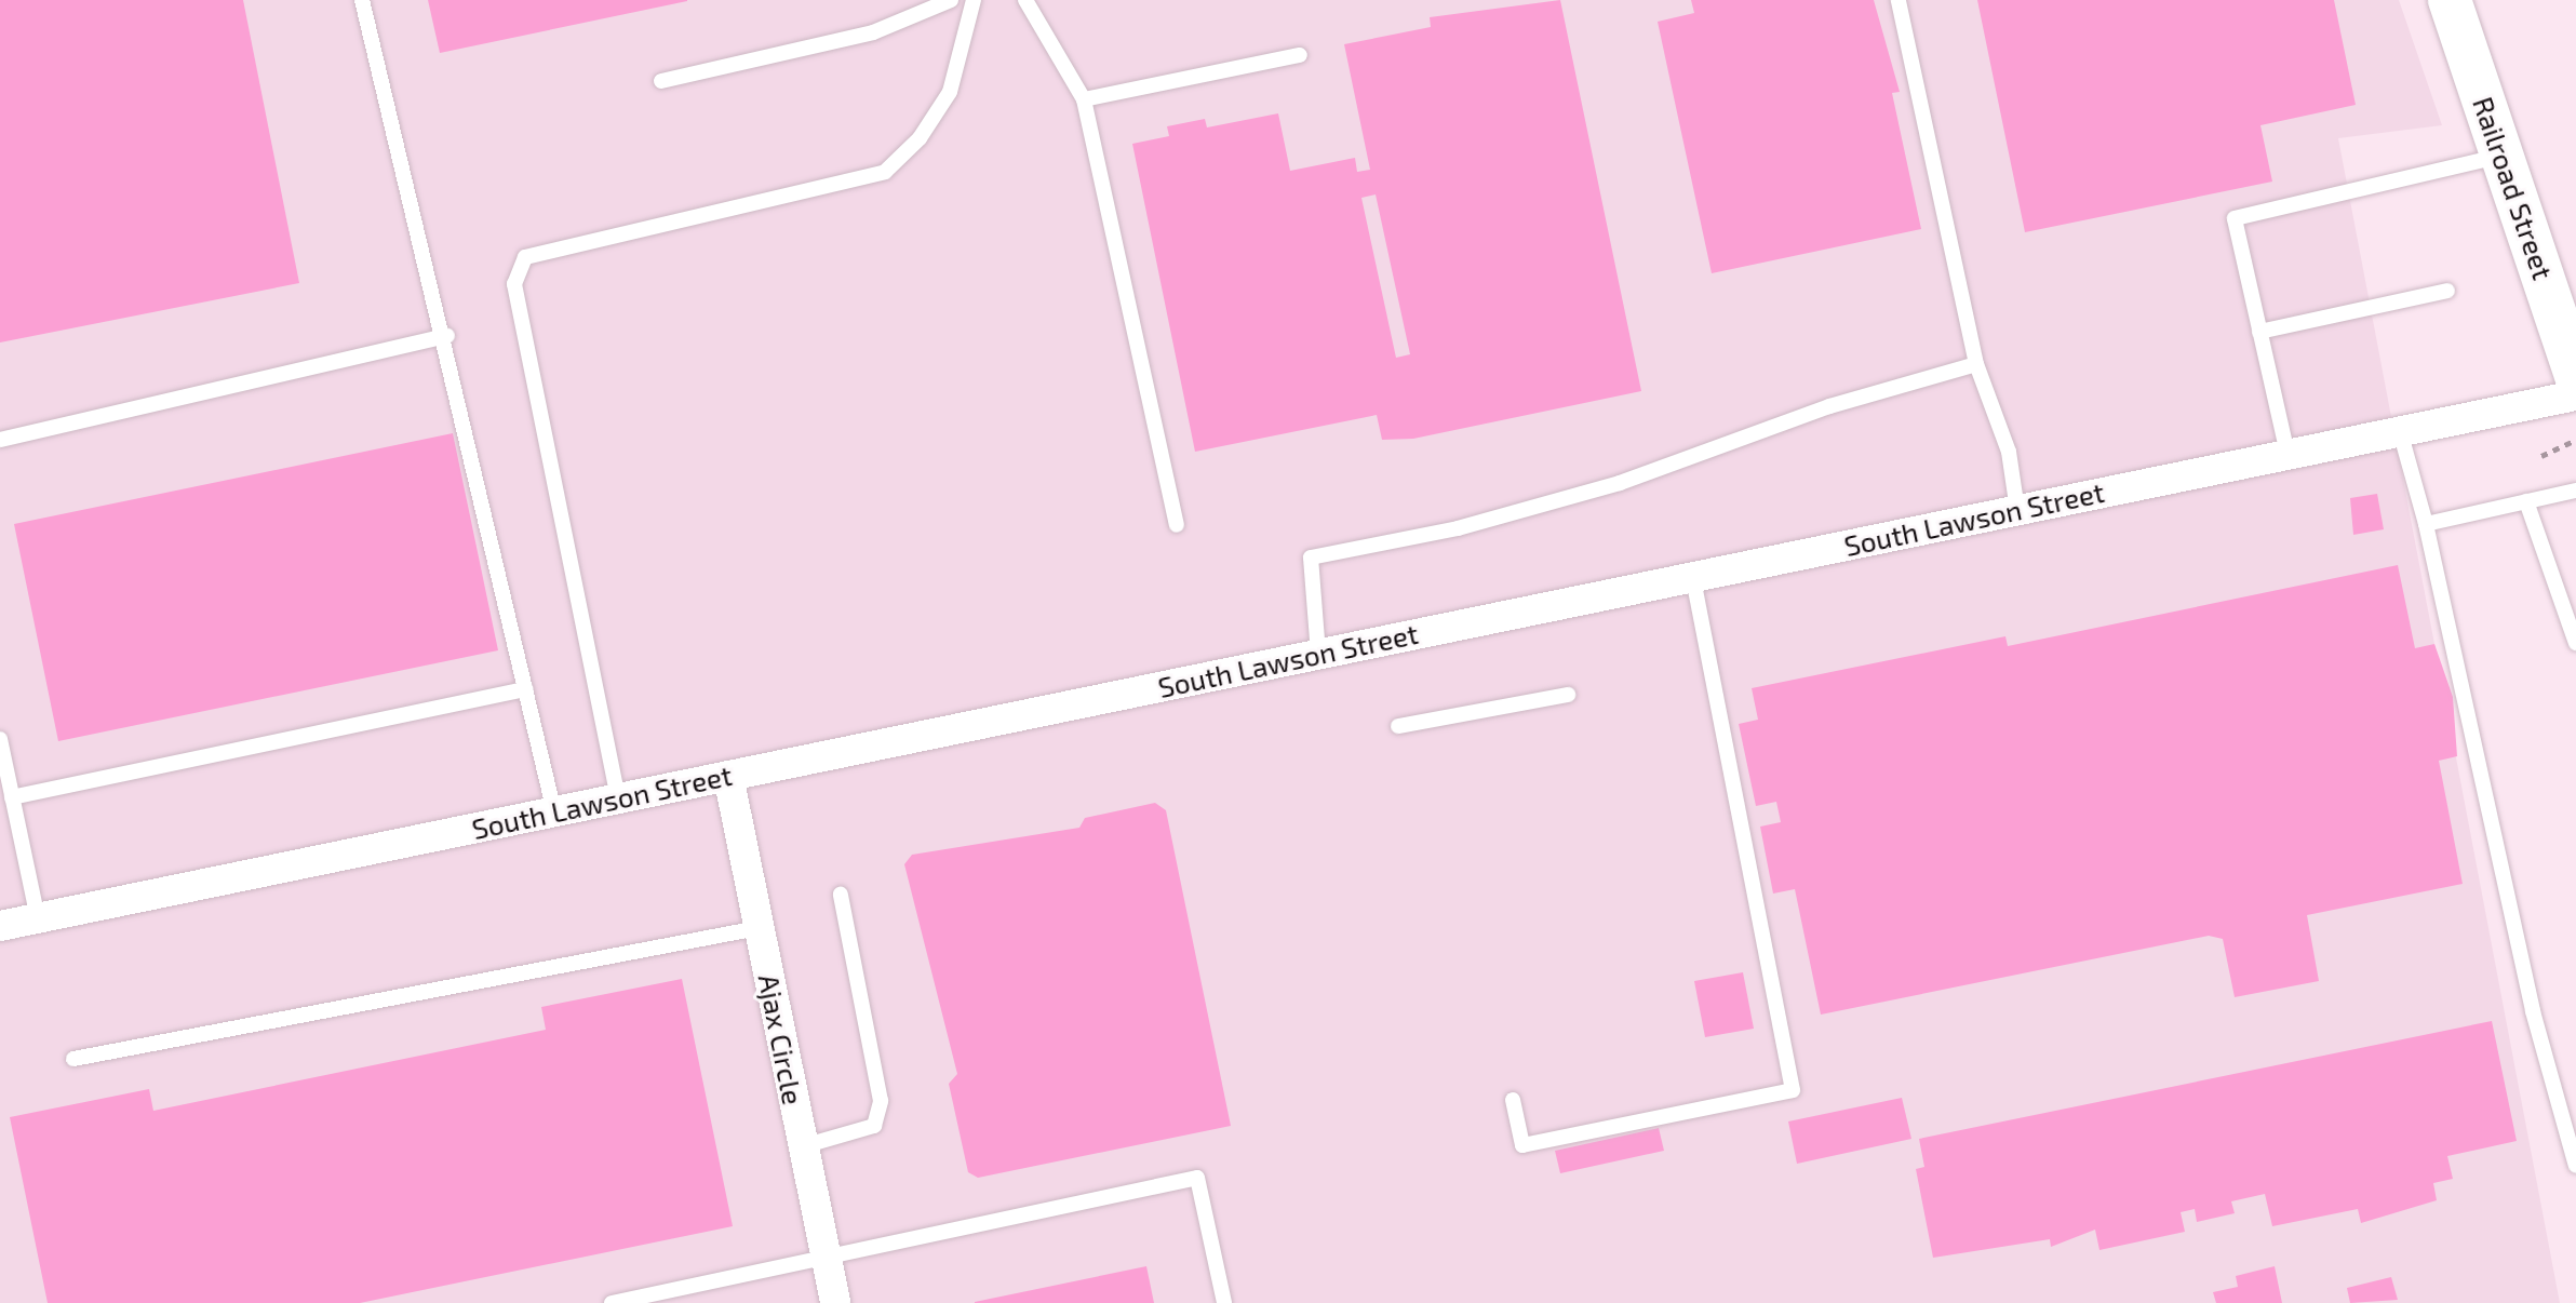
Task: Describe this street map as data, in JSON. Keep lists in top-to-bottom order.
{
  "streets": {
    "street": ["Railroad Street", "South Lawson Street", "Ajax Circle"]
  },
  "crossings": [
    ["South Lawson Street", "Ajax Circle"]
  ]
}
